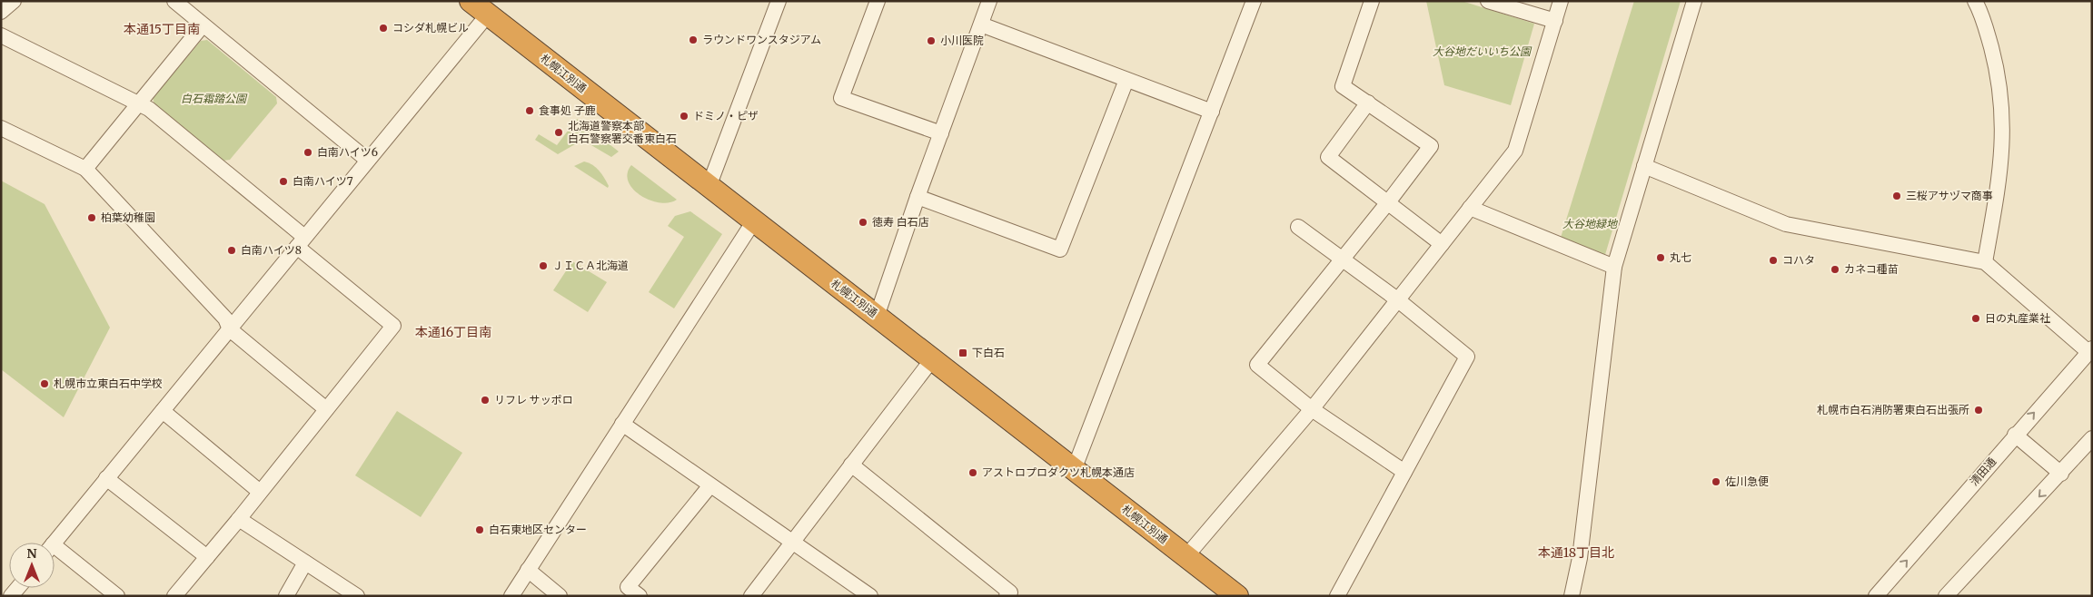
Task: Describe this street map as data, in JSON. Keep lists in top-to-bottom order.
{
  "streets": {
    "highway": ["札幌江別通"],
    "street": ["清田通"]
  },
  "districts": ["本通15丁目南", "本通16丁目南", "本通18丁目北"],
  "parks": ["大谷地だいいち公園", "白石霜踏公園", "大谷地緑地"],
  "places": {
    "other": [
      "コシダ札幌ビル",
      "ラウンドワンスタジアム",
      "小川医院",
      "食事処 子鹿",
      "ドミノ・ピザ",
      "北海道警察本部 白石警察署交番東白石",
      "白南ハイツ6",
      "白南ハイツ7",
      "三桜アサヅマ商事",
      "柏葉幼稚園",
      "徳寿 白石店",
      "白南ハイツ8",
      "丸七",
      "コハタ",
      "ＪＩＣＡ北海道",
      "カネコ種苗",
      "日の丸産業社",
      "札幌市立東白石中学校",
      "リフレ サッポロ",
      "札幌市白石消防署東白石出張所",
      "アストロプロダクツ札幌本通店",
      "佐川急便",
      "白石東地区センター"
    ],
    "transit": ["下白石"]
  },
  "north": "top"
}
